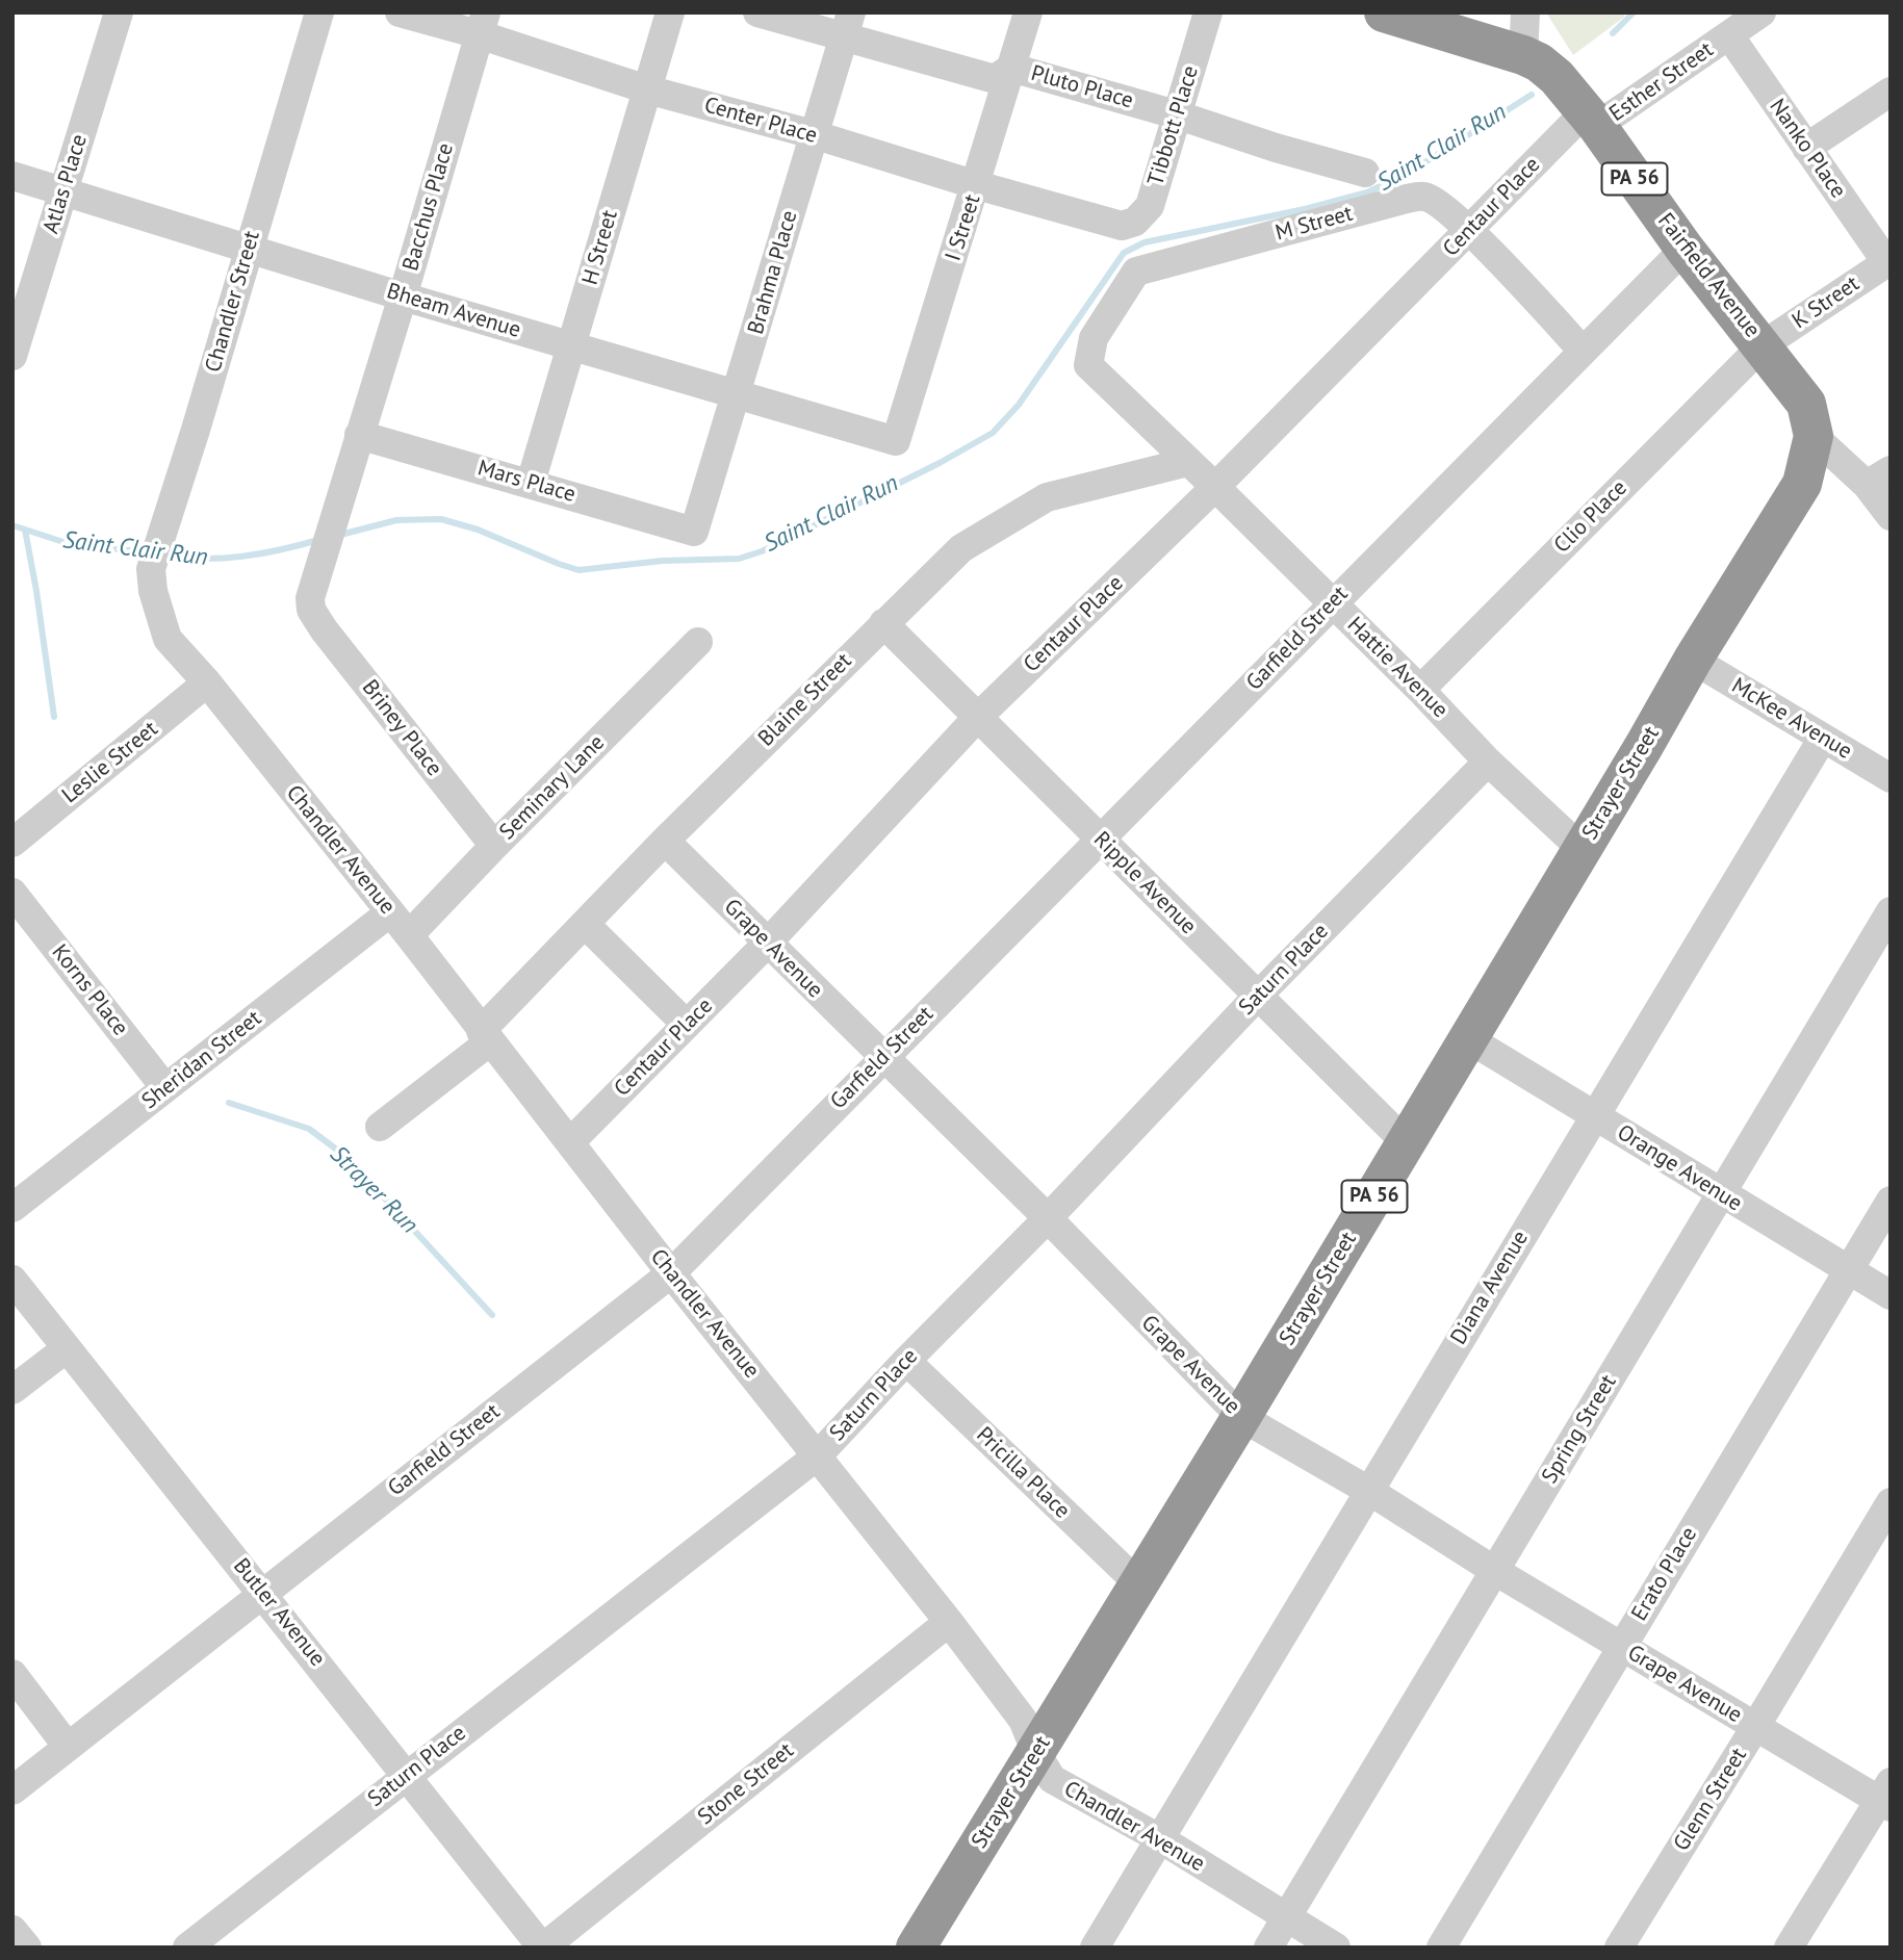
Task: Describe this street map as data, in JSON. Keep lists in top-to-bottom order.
{
  "streets": {
    "highway": ["PA 56", "Fairfield Avenue", "Strayer Street"],
    "street": [
      "Esther Street",
      "Pluto Place",
      "Center Place",
      "Tibbott Place",
      "Nanko Place",
      "Atlas Place",
      "Bacchus Place",
      "Centaur Place",
      "M Street",
      "I Street",
      "H Street",
      "Brahma Place",
      "Chandler Street",
      "K Street",
      "Bheam Avenue",
      "Mars Place",
      "Clio Place",
      "Garfield Street",
      "Hattie Avenue",
      "Blaine Street",
      "McKee Avenue",
      "Briney Place",
      "Leslie Street",
      "Seminary Lane",
      "Chandler Avenue",
      "Ripple Avenue",
      "Grape Avenue",
      "Saturn Place",
      "Korns Place",
      "Sheridan Street",
      "Orange Avenue",
      "Diana Avenue",
      "Spring Street",
      "Pricilla Place",
      "Erato Place",
      "Butler Avenue",
      "Stone Street",
      "Glenn Street"
    ]
  },
  "crossings": [
    ["Esther Street", "Nanko Place"],
    ["Esther Street", "Centaur Place"],
    ["Esther Street", "Fairfield Avenue"],
    ["Pluto Place", "Tibbott Place"],
    ["Pluto Place", "I Street"],
    ["Pluto Place", "Brahma Place"],
    ["Center Place", "Tibbott Place"],
    ["Center Place", "Bacchus Place"],
    ["Center Place", "I Street"],
    ["Center Place", "H Street"],
    ["Center Place", "Brahma Place"],
    ["Nanko Place", "K Street"],
    ["Atlas Place", "Bheam Avenue"],
    ["Bacchus Place", "Bheam Avenue"],
    ["Bacchus Place", "Mars Place"],
    ["Bacchus Place", "Briney Place"],
    ["Centaur Place", "M Street"],
    ["Centaur Place", "Fairfield Avenue"],
    ["Centaur Place", "Hattie Avenue"],
    ["Centaur Place", "Chandler Avenue"],
    ["Centaur Place", "Ripple Avenue"],
    ["Centaur Place", "Grape Avenue"],
    ["M Street", "Garfield Street"],
    ["M Street", "Hattie Avenue"],
    ["I Street", "Bheam Avenue"],
    ["H Street", "Bheam Avenue"],
    ["H Street", "Mars Place"],
    ["Brahma Place", "Bheam Avenue"],
    ["Brahma Place", "Mars Place"],
    ["Fairfield Avenue", "K Street"],
    ["Fairfield Avenue", "Clio Place"],
    ["Fairfield Avenue", "Garfield Street"],
    ["Fairfield Avenue", "Strayer Street"],
    ["Chandler Street", "Bheam Avenue"],
    ["Chandler Street", "Chandler Avenue"],
    ["K Street", "Clio Place"],
    ["Clio Place", "Hattie Avenue"],
    ["Garfield Street", "Hattie Avenue"],
    ["Garfield Street", "Chandler Avenue"],
    ["Garfield Street", "Ripple Avenue"],
    ["Garfield Street", "Grape Avenue"],
    ["Garfield Street", "Butler Avenue"],
    ["Hattie Avenue", "Blaine Street"],
    ["Hattie Avenue", "Strayer Street"],
    ["Hattie Avenue", "Saturn Place"],
    ["Blaine Street", "Chandler Avenue"],
    ["Blaine Street", "Ripple Avenue"],
    ["Blaine Street", "Grape Avenue"],
    ["McKee Avenue", "Strayer Street"],
    ["McKee Avenue", "Diana Avenue"],
    ["Briney Place", "Seminary Lane"],
    ["Leslie Street", "Chandler Avenue"],
    ["Strayer Street", "Chandler Avenue"],
    ["Strayer Street", "Ripple Avenue"],
    ["Strayer Street", "Grape Avenue"],
    ["Strayer Street", "Orange Avenue"],
    ["Strayer Street", "Pricilla Place"],
    ["Seminary Lane", "Chandler Avenue"],
    ["Chandler Avenue", "Saturn Place"],
    ["Chandler Avenue", "Sheridan Street"],
    ["Chandler Avenue", "Diana Avenue"],
    ["Chandler Avenue", "Spring Street"],
    ["Chandler Avenue", "Stone Street"],
    ["Ripple Avenue", "Saturn Place"],
    ["Grape Avenue", "Saturn Place"],
    ["Grape Avenue", "Diana Avenue"],
    ["Grape Avenue", "Spring Street"],
    ["Grape Avenue", "Erato Place"],
    ["Grape Avenue", "Glenn Street"],
    ["Saturn Place", "Pricilla Place"],
    ["Saturn Place", "Butler Avenue"],
    ["Korns Place", "Sheridan Street"],
    ["Orange Avenue", "Diana Avenue"],
    ["Orange Avenue", "Spring Street"],
    ["Orange Avenue", "Erato Place"],
    ["Butler Avenue", "Stone Street"]
  ],
  "water": ["Saint Clair Run", "Strayer Run"]
}
